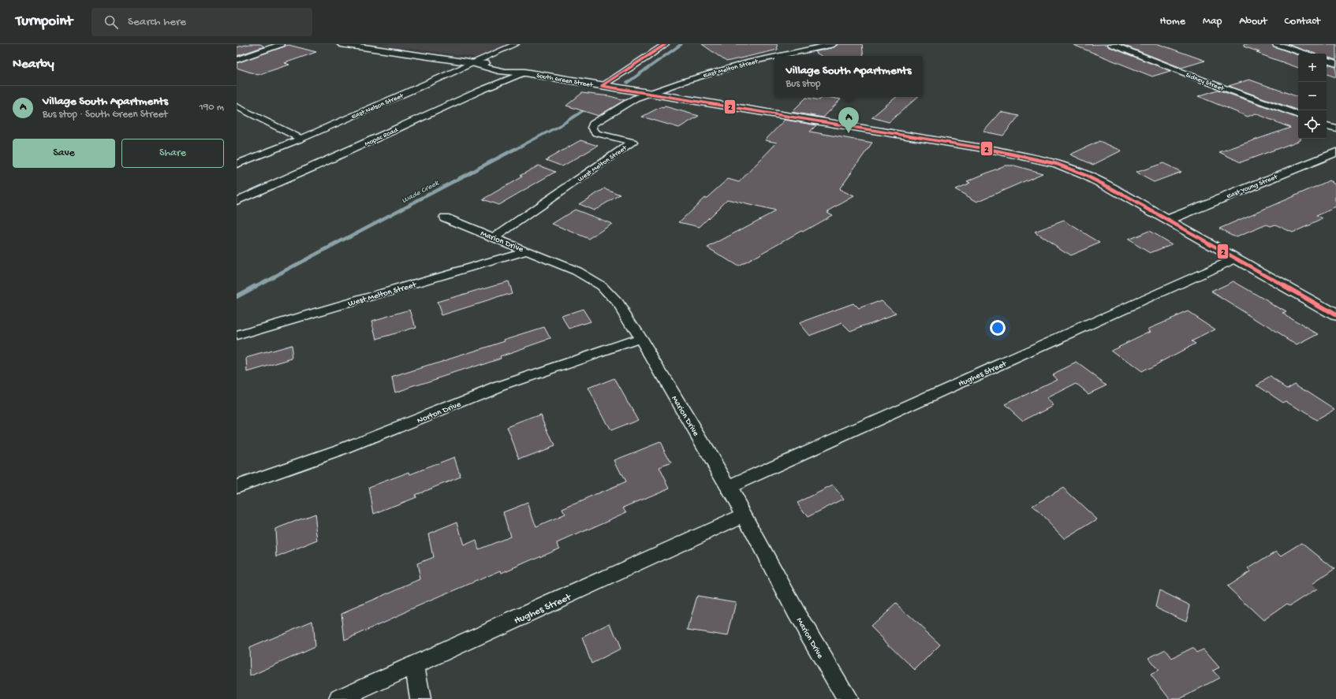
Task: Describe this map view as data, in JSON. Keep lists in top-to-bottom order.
{
  "streets": {
    "street": [
      "East Melton Street",
      "South Green Street",
      "Sidney Street",
      "East Nelson Street",
      "Mopac Road",
      "West Melton Street",
      "East Young Street",
      "Marion Drive",
      "Hughes Street",
      "Norton Drive"
    ]
  },
  "crossings": [
    ["East Melton Street", "South Green Street"],
    ["East Melton Street", "West Melton Street"],
    ["South Green Street", "East Nelson Street"],
    ["South Green Street", "Mopac Road"],
    ["South Green Street", "West Melton Street"],
    ["South Green Street", "East Young Street"],
    ["South Green Street", "Hughes Street"],
    ["West Melton Street", "Marion Drive"],
    ["Marion Drive", "Hughes Street"],
    ["Marion Drive", "Norton Drive"]
  ],
  "water": ["Wade Creek"],
  "lines": ["transit line 2"],
  "page": {
    "header": "Turnpoint",
    "search": "Search here",
    "nav": [
      "Home",
      "Map",
      "About",
      "Contact"
    ],
    "heading": "Nearby",
    "map_buttons": ["+", "−"],
    "popup": ["Village South Apartments", "Bus stop"],
    "list": [
      {
        "mark": "A",
        "name": "Village South Apartments",
        "note": "Bus stop · South Green Street",
        "value": "190 m"
      }
    ],
    "pins": "A",
    "buttons": ["Save", "Share"]
  }
}
